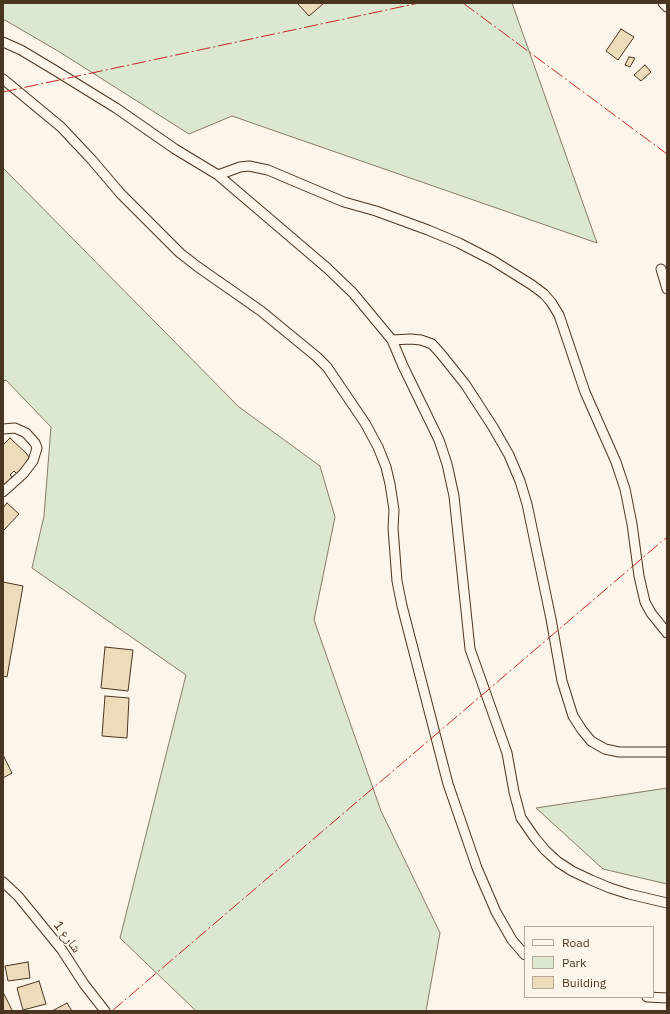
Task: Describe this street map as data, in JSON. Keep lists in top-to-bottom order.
{
  "streets": {
    "street": ["شارع 1"]
  },
  "legend": ["Road", "Park", "Building"]
}
